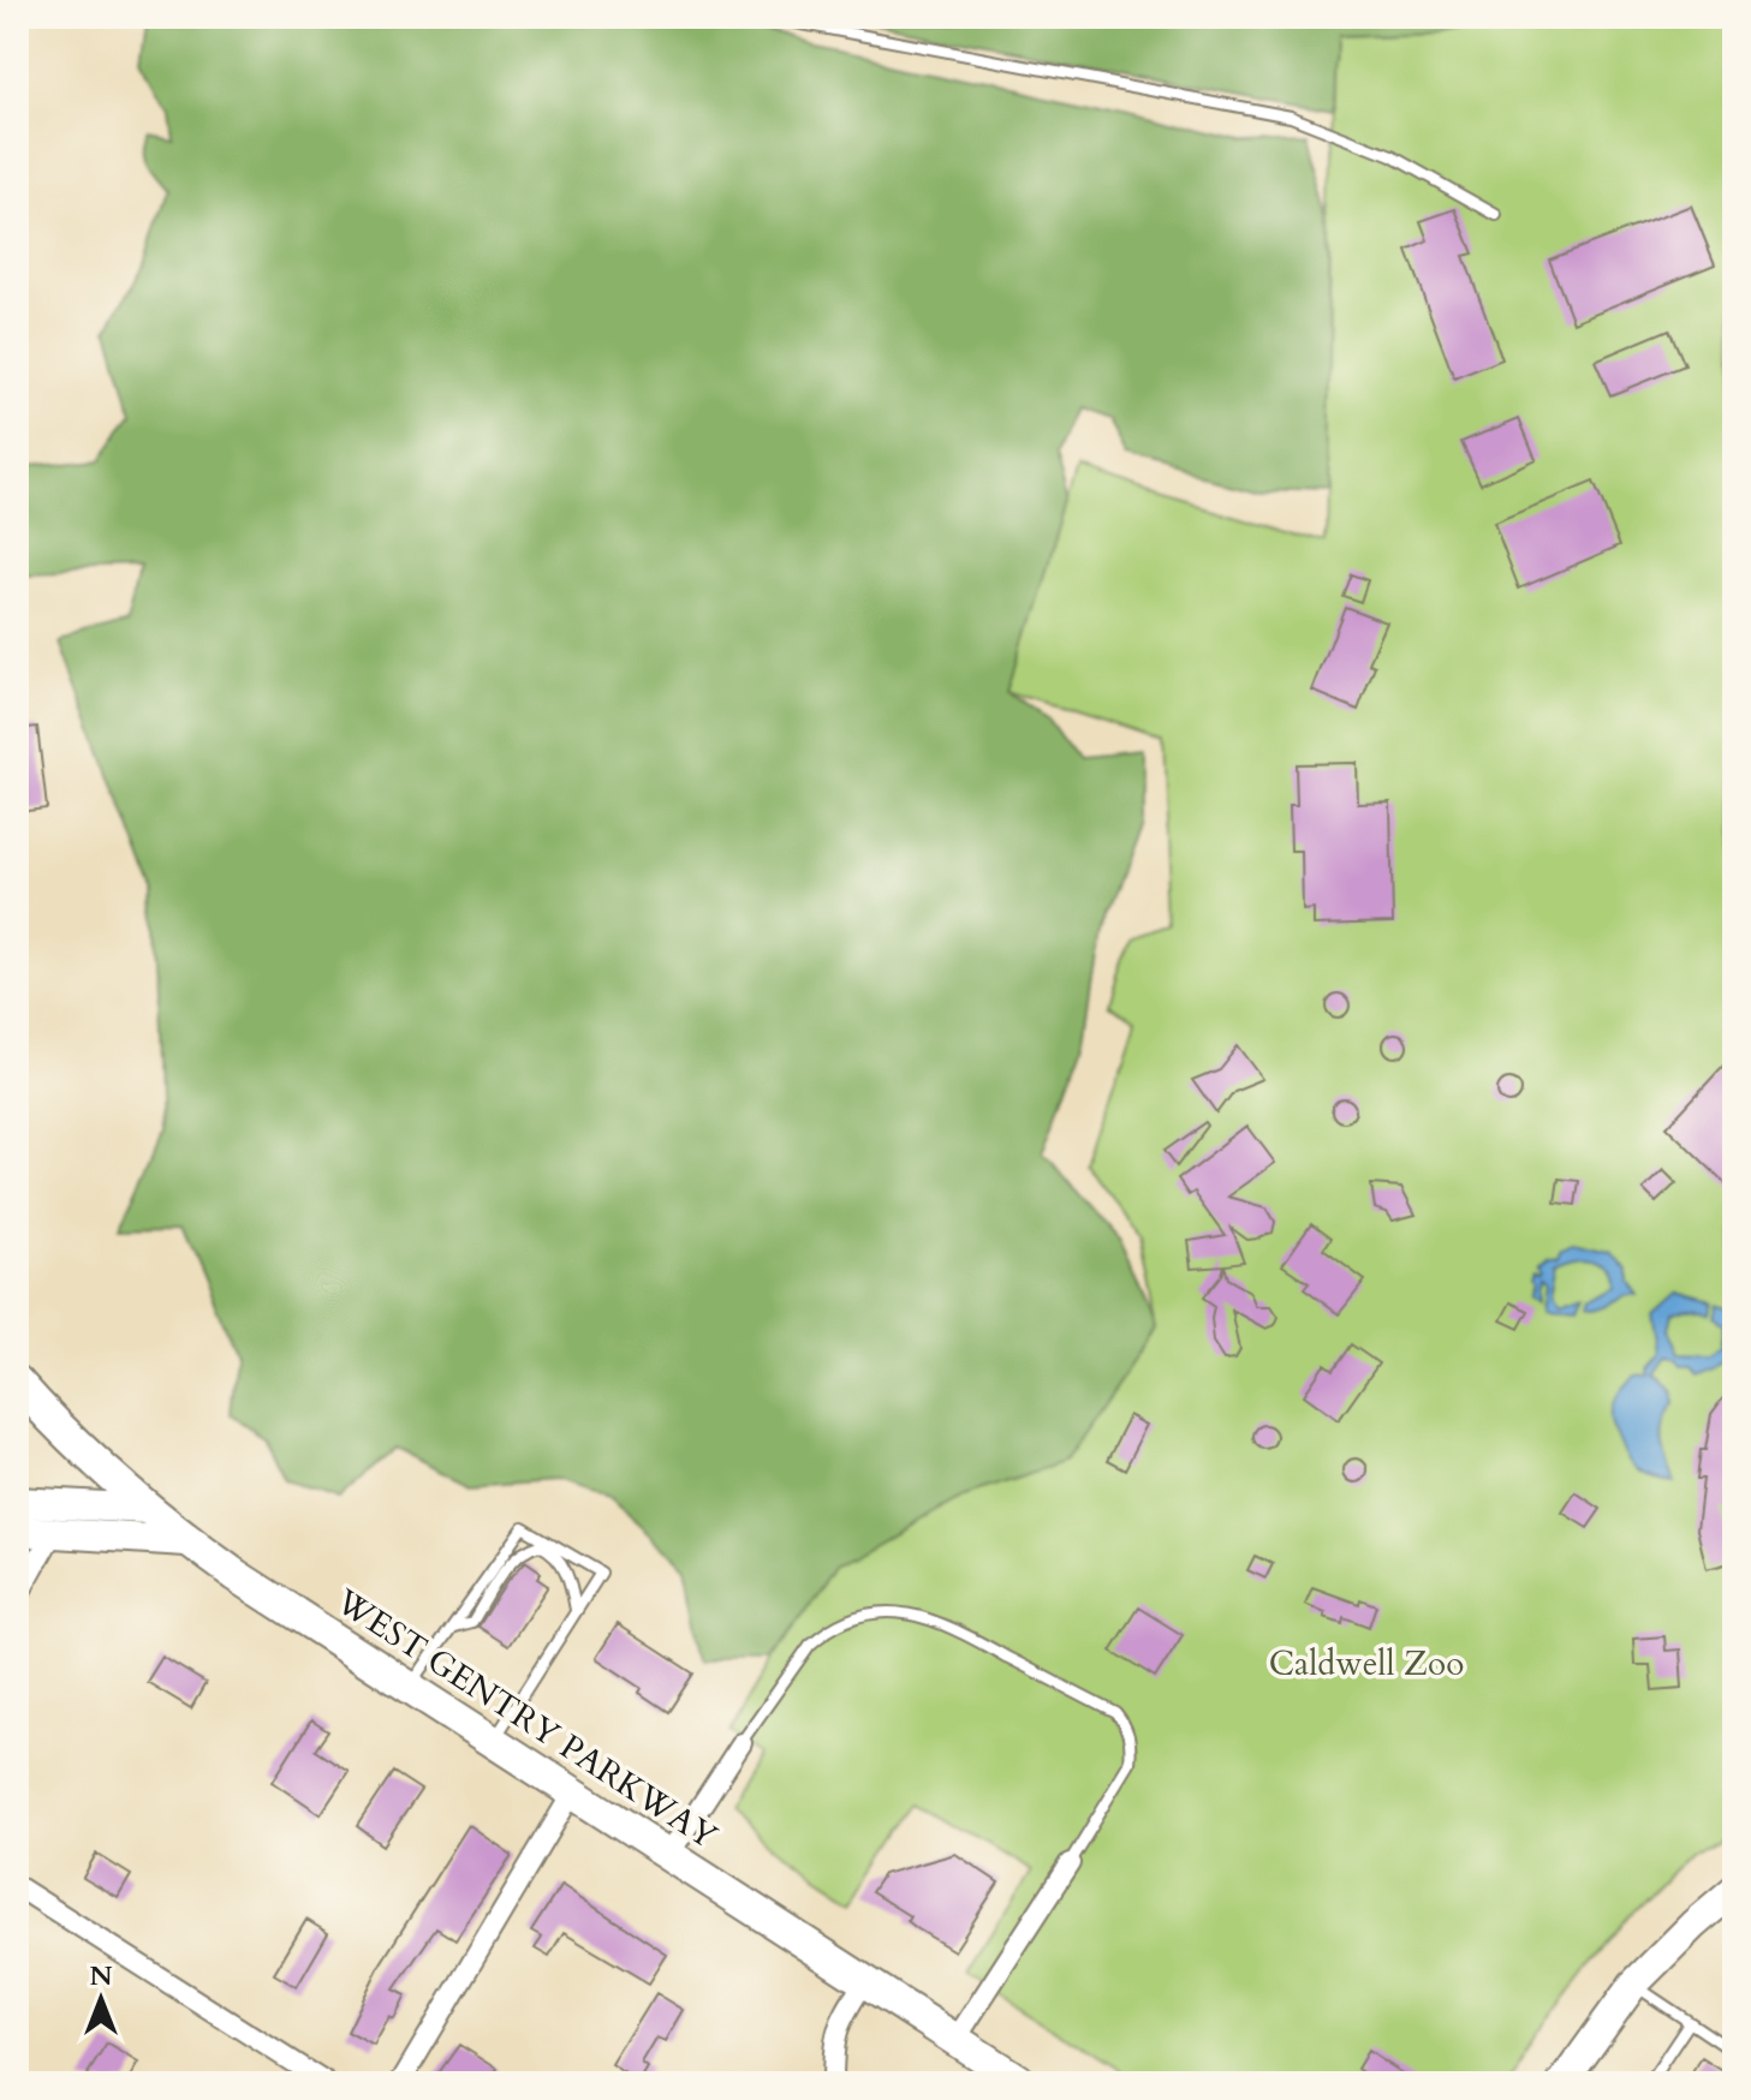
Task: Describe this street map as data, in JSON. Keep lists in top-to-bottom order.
{
  "streets": {
    "main road": ["WEST GENTRY PARKWAY"]
  },
  "parks": ["Caldwell Zoo"],
  "north": "top"
}
